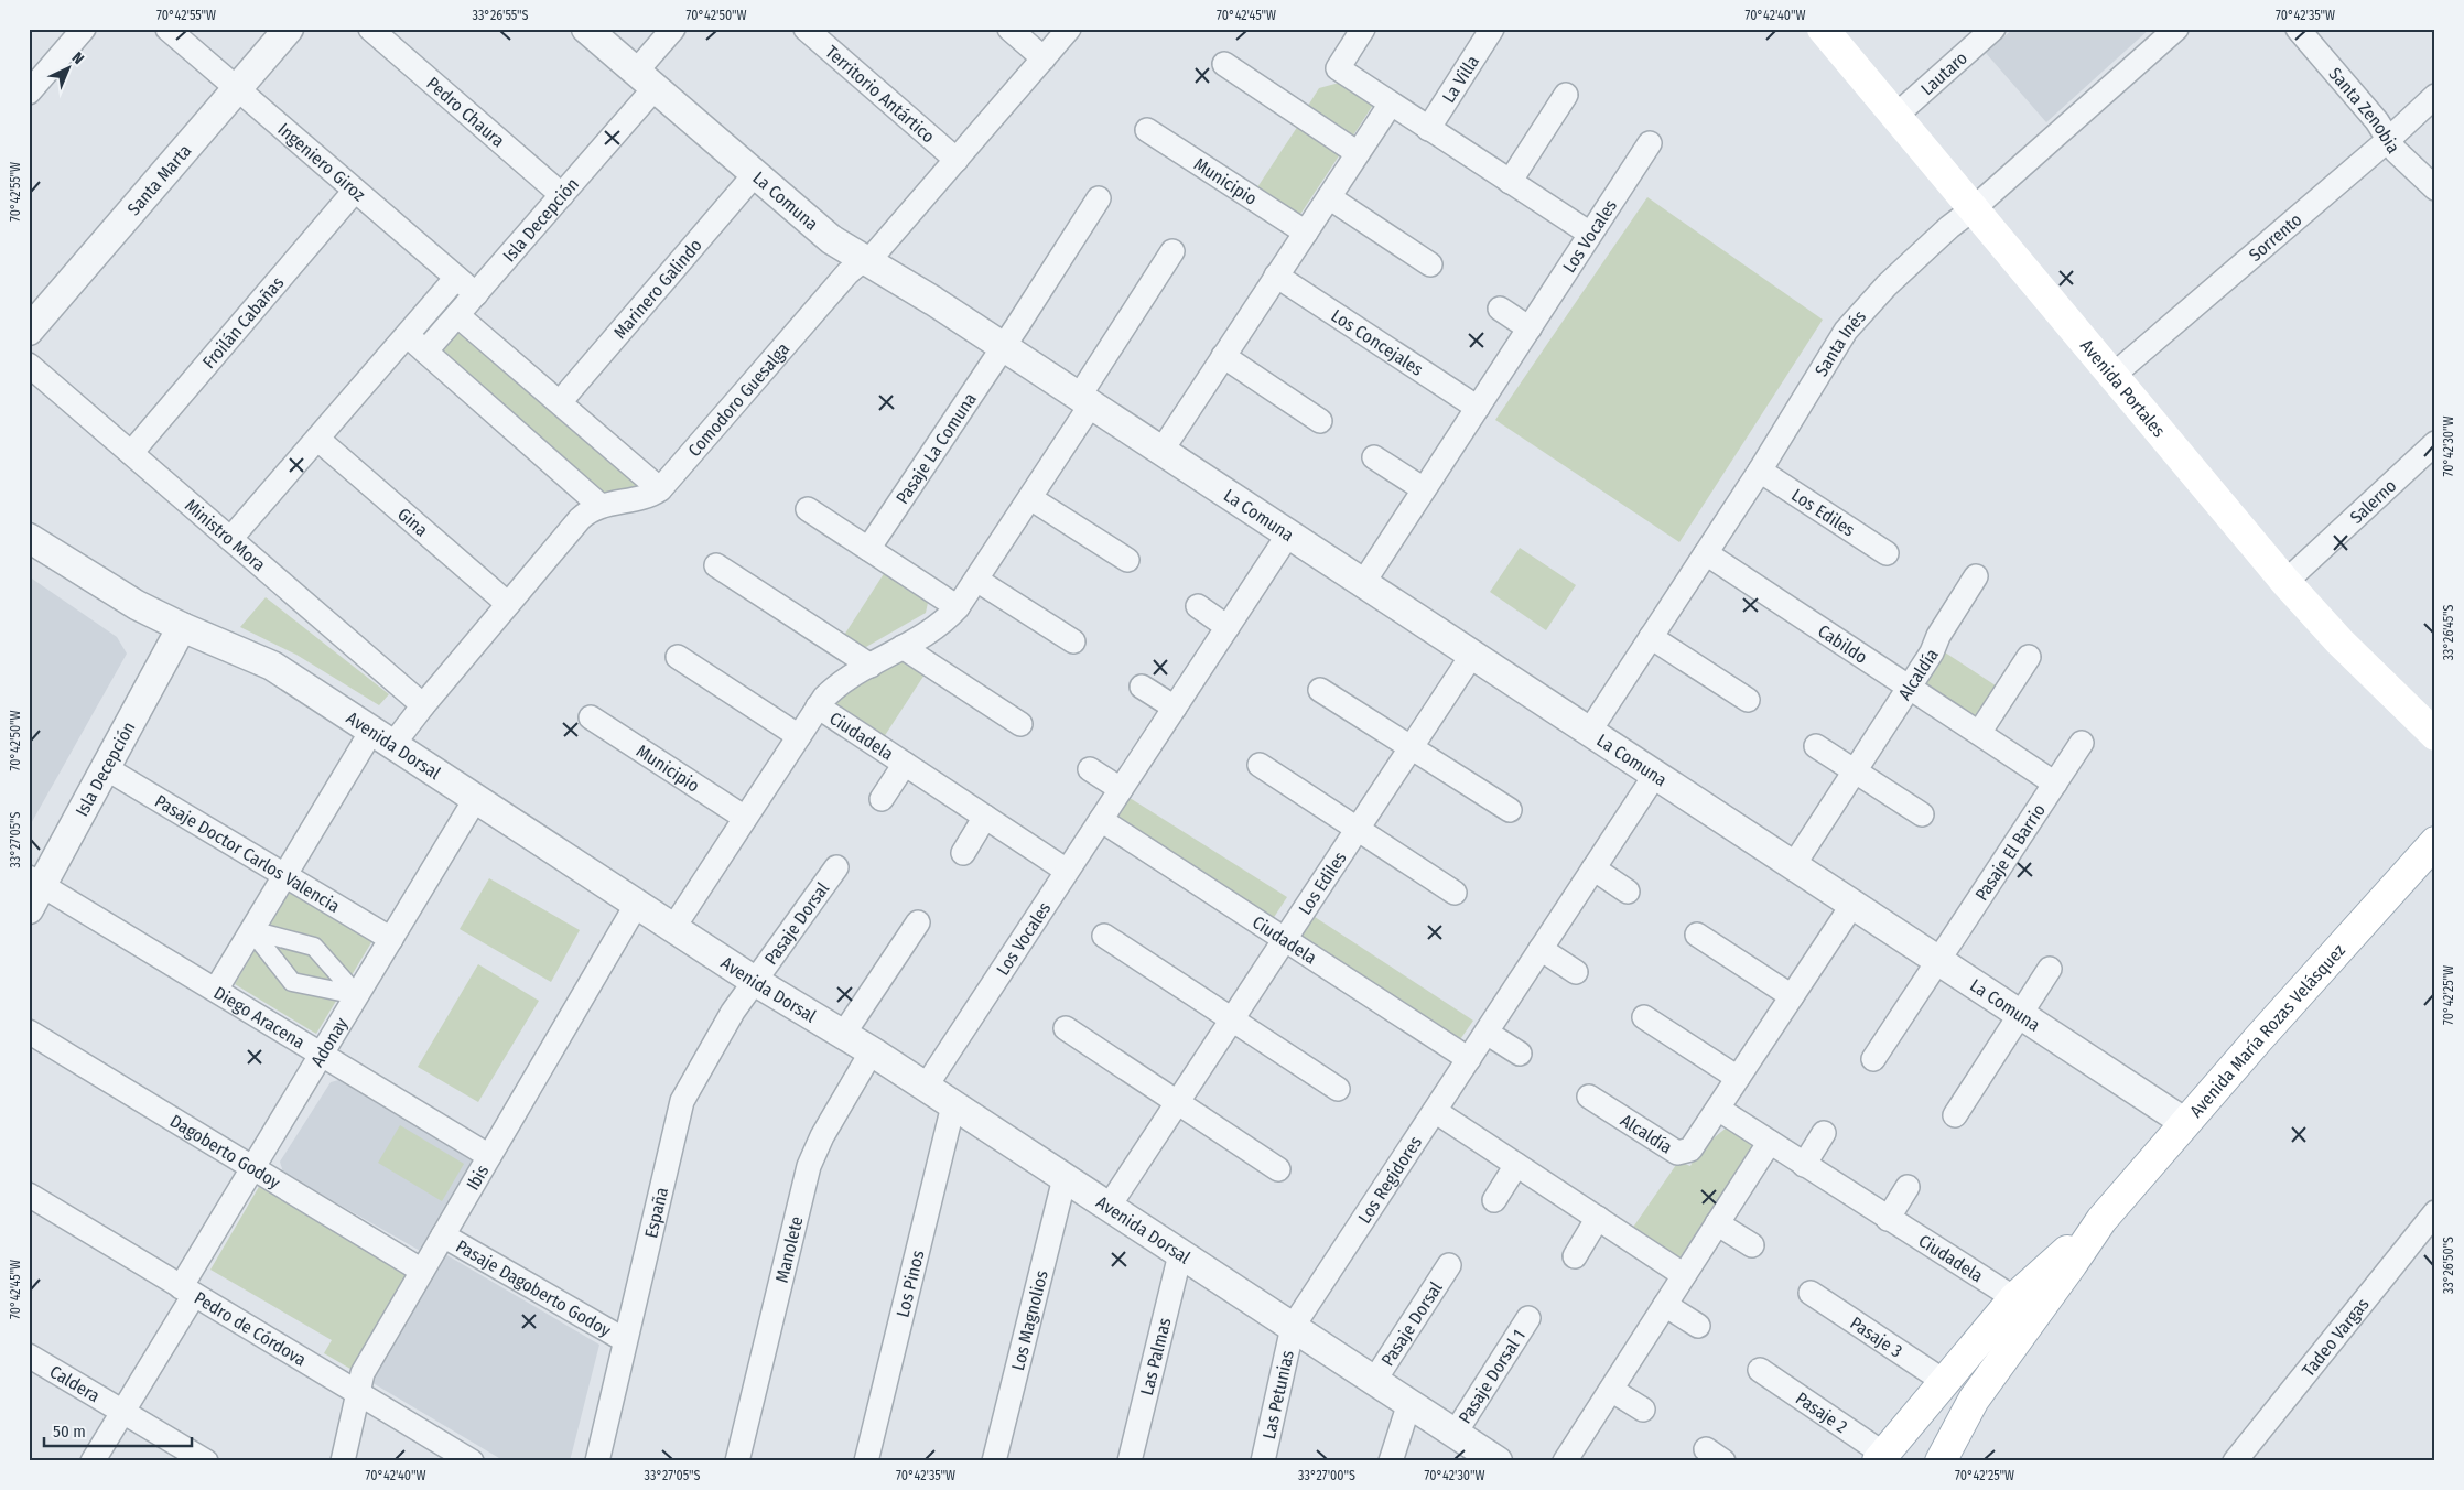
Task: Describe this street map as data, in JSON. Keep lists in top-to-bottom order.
{
  "streets": {
    "main road": ["Avenida Portales", "Avenida María Rozas Velásquez"],
    "street": [
      "Lautaro",
      "La Villa",
      "Territorio Antártico",
      "Santa Zenobia",
      "Pedro Chaura",
      "Ingeniero Giroz",
      "Santa Marta",
      "Municipio",
      "La Comuna",
      "Isla Decepción",
      "Los Vocales",
      "Sorrento",
      "Marinero Galindo",
      "Froilán Cabañas",
      "Los Concejales",
      "Santa Inés",
      "Comodoro Guesalga",
      "Pasaje La Comuna",
      "Salerno",
      "Los Ediles",
      "Gina",
      "Ministro Mora",
      "Cabildo",
      "Alcaldía",
      "Ciudadela",
      "Avenida Dorsal",
      "Pasaje El Barrio",
      "Pasaje Doctor Carlos Valencia",
      "Pasaje Dorsal",
      "Diego Aracena",
      "Adonay",
      "Dagoberto Godoy",
      "Ibis",
      "Los Regidores",
      "España",
      "Manolete",
      "Los Pinos",
      "Pasaje Dagoberto Godoy",
      "Los Magnolios",
      "Pedro de Córdova",
      "Pasaje 3",
      "Tadeo Vargas",
      "Las Palmas",
      "Pasaje Dorsal 1",
      "Caldera",
      "Las Petunias",
      "Pasaje 2"
    ]
  },
  "crossings": [
    ["Lautaro", "Avenida Portales"],
    ["Territorio Antártico", "Comodoro Guesalga"],
    ["Santa Zenobia", "Sorrento"],
    ["Pedro Chaura", "Isla Decepción"],
    ["Ingeniero Giroz", "Santa Marta"],
    ["Ingeniero Giroz", "Isla Decepción"],
    ["Ingeniero Giroz", "Froilán Cabañas"],
    ["La Comuna", "Isla Decepción"],
    ["La Comuna", "Los Vocales"],
    ["La Comuna", "Marinero Galindo"],
    ["La Comuna", "Santa Inés"],
    ["La Comuna", "Comodoro Guesalga"],
    ["La Comuna", "Pasaje La Comuna"],
    ["La Comuna", "Los Ediles"],
    ["La Comuna", "Alcaldía"],
    ["La Comuna", "Pasaje El Barrio"],
    ["La Comuna", "Avenida María Rozas Velásquez"],
    ["La Comuna", "Los Regidores"],
    ["Isla Decepción", "Avenida Dorsal"],
    ["Isla Decepción", "Pasaje Doctor Carlos Valencia"],
    ["Isla Decepción", "Diego Aracena"],
    ["Los Vocales", "Los Concejales"],
    ["Los Vocales", "Ciudadela"],
    ["Los Vocales", "Avenida Dorsal"],
    ["Sorrento", "Avenida Portales"],
    ["Froilán Cabañas", "Ministro Mora"],
    ["Santa Inés", "Avenida Portales"],
    ["Santa Inés", "Los Ediles"],
    ["Santa Inés", "Cabildo"],
    ["Avenida Portales", "Salerno"],
    ["Comodoro Guesalga", "Gina"],
    ["Comodoro Guesalga", "Ministro Mora"],
    ["Comodoro Guesalga", "Avenida Dorsal"],
    ["Comodoro Guesalga", "Pasaje Doctor Carlos Valencia"],
    ["Comodoro Guesalga", "Diego Aracena"],
    ["Los Ediles", "Ciudadela"],
    ["Los Ediles", "Avenida Dorsal"],
    ["Cabildo", "Alcaldía"],
    ["Cabildo", "Pasaje El Barrio"],
    ["Alcaldía", "Ciudadela"],
    ["Ciudadela", "Avenida María Rozas Velásquez"],
    ["Ciudadela", "Los Regidores"],
    ["Avenida Dorsal", "Pasaje Dorsal"],
    ["Avenida Dorsal", "Adonay"],
    ["Avenida Dorsal", "Ibis"],
    ["Avenida Dorsal", "Los Regidores"],
    ["Avenida Dorsal", "España"],
    ["Avenida Dorsal", "Manolete"],
    ["Avenida Dorsal", "Los Pinos"],
    ["Avenida Dorsal", "Los Magnolios"],
    ["Avenida Dorsal", "Las Palmas"],
    ["Avenida Dorsal", "Pasaje Dorsal 1"],
    ["Avenida Dorsal", "Las Petunias"],
    ["Pasaje Doctor Carlos Valencia", "Adonay"],
    ["Pasaje Dorsal", "España"],
    ["Diego Aracena", "Adonay"],
    ["Diego Aracena", "Ibis"],
    ["Avenida María Rozas Velásquez", "Pasaje 3"],
    ["Avenida María Rozas Velásquez", "Pasaje 2"],
    ["Adonay", "Dagoberto Godoy"],
    ["Adonay", "Pedro de Córdova"],
    ["Adonay", "Caldera"],
    ["Dagoberto Godoy", "Ibis"],
    ["Ibis", "Pasaje Dagoberto Godoy"],
    ["Ibis", "Pedro de Córdova"],
    ["Los Regidores", "Las Petunias"],
    ["España", "Pasaje Dagoberto Godoy"]
  ],
  "scale_bar": "50 m",
  "north": "top right",
  "coordinates": [
    "70°42'55\"W",
    "33°26'55\"S",
    "70°42'50\"W",
    "70°42'45\"W",
    "70°42'40\"W",
    "70°42'35\"W",
    "70°42'30\"W",
    "33°26'45\"S",
    "33°27'05\"S",
    "70°42'25\"W",
    "33°26'50\"S",
    "33°27'00\"S"
  ]
}
